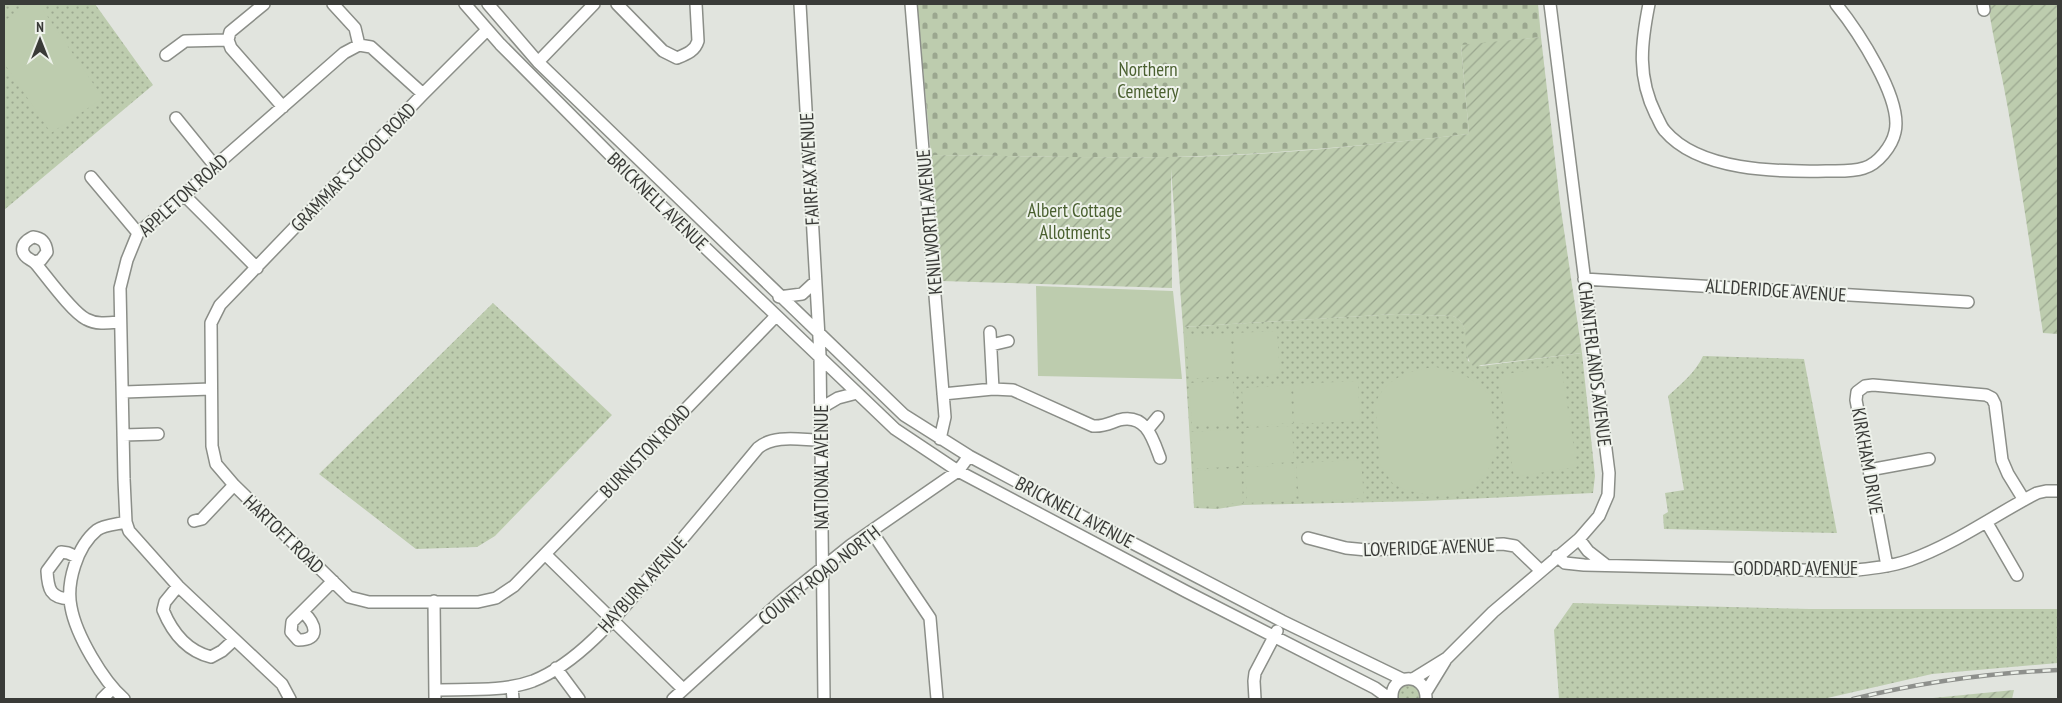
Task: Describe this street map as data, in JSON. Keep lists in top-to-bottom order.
{
  "streets": {
    "street": [
      "GRAMMAR SCHOOL ROAD",
      "FAIRFAX AVENUE",
      "APPLETON ROAD",
      "BRICKNELL AVENUE",
      "KENILWORTH AVENUE",
      "ALLDERIDGE AVENUE",
      "CHANTERLANDS AVENUE",
      "BURNISTON ROAD",
      "KIRKHAM DRIVE",
      "NATIONAL AVENUE",
      "HARTOFT ROAD",
      "LOVERIDGE AVENUE",
      "GODDARD AVENUE",
      "COUNTY ROAD NORTH",
      "HAYBURN AVENUE"
    ]
  },
  "crossings": [
    ["GRAMMAR SCHOOL ROAD", "BRICKNELL AVENUE"],
    ["GRAMMAR SCHOOL ROAD", "HARTOFT ROAD"],
    ["FAIRFAX AVENUE", "BRICKNELL AVENUE"],
    ["FAIRFAX AVENUE", "NATIONAL AVENUE"],
    ["BRICKNELL AVENUE", "KENILWORTH AVENUE"],
    ["BRICKNELL AVENUE", "CHANTERLANDS AVENUE"],
    ["BRICKNELL AVENUE", "BURNISTON ROAD"],
    ["BRICKNELL AVENUE", "NATIONAL AVENUE"],
    ["BRICKNELL AVENUE", "COUNTY ROAD NORTH"],
    ["ALLDERIDGE AVENUE", "CHANTERLANDS AVENUE"],
    ["CHANTERLANDS AVENUE", "LOVERIDGE AVENUE"],
    ["CHANTERLANDS AVENUE", "GODDARD AVENUE"],
    ["BURNISTON ROAD", "HARTOFT ROAD"],
    ["KIRKHAM DRIVE", "GODDARD AVENUE"],
    ["NATIONAL AVENUE", "COUNTY ROAD NORTH"],
    ["NATIONAL AVENUE", "HAYBURN AVENUE"]
  ],
  "parks": ["Northern Cemetery", "Albert Cottage Allotments"],
  "north": "top"
}
